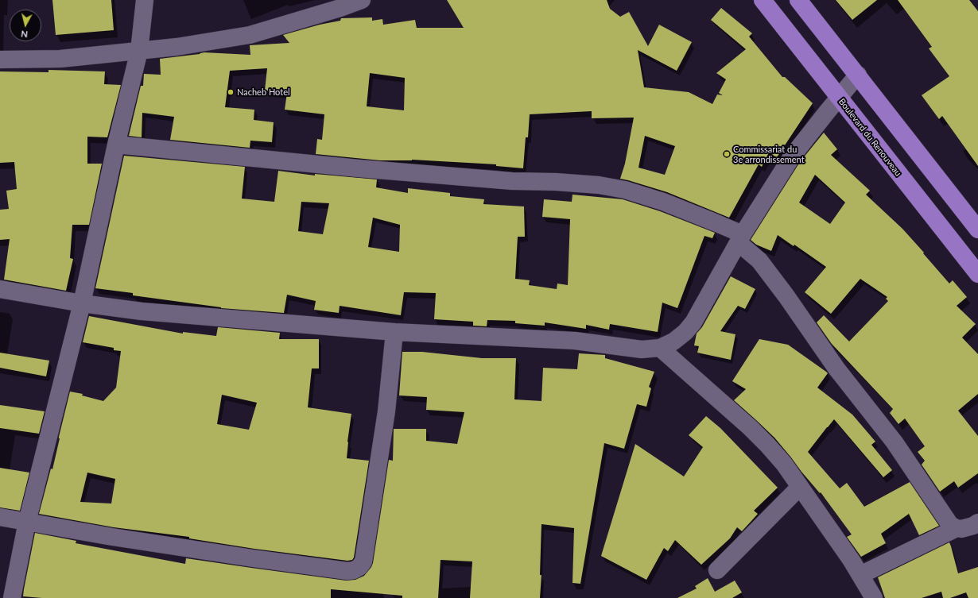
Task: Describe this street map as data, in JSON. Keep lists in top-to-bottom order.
{
  "streets": {
    "highway": ["Boulevard du Renouveau"]
  },
  "places": ["Nacheb Hotel", "Commissariat du 3e arrondissement"],
  "north": "bottom"
}
